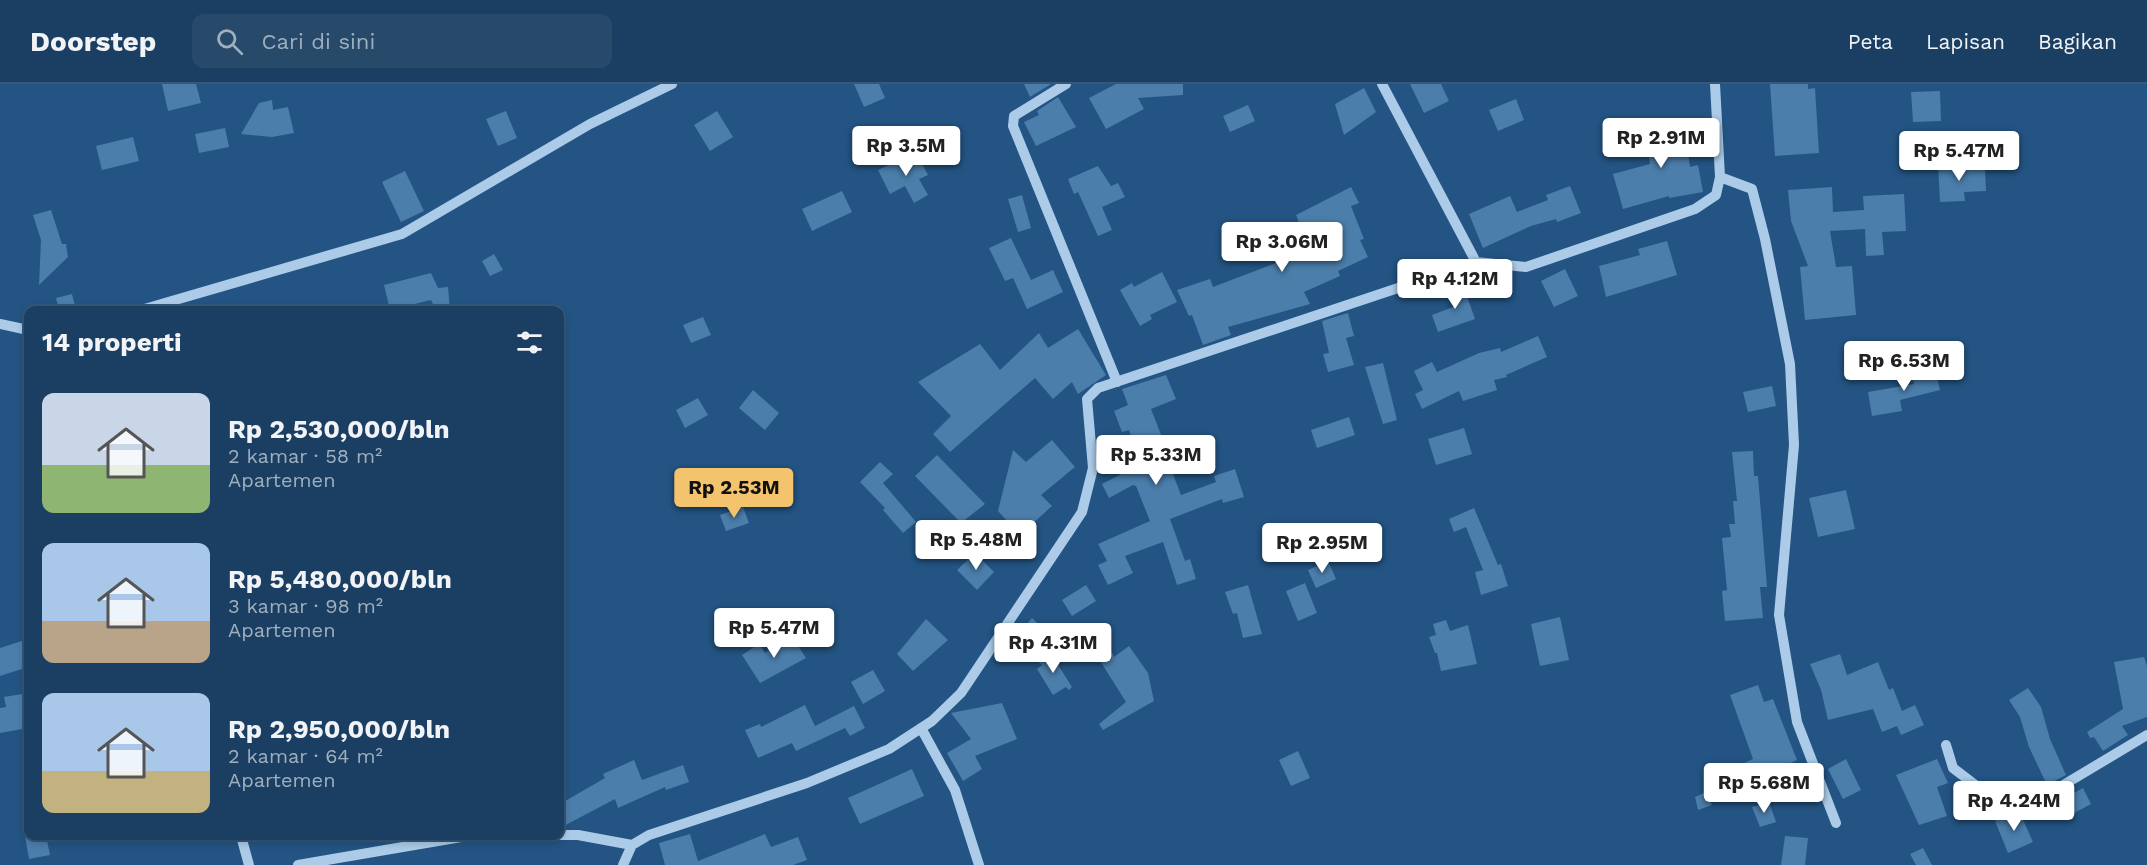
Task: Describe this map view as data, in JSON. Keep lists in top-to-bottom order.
{
  "page": {
    "header": "Doorstep",
    "search": "Cari di sini",
    "nav": ["Peta", "Lapisan", "Bagikan"],
    "price": [
      "Rp 2.91M",
      "Rp 3.5M",
      "Rp 5.47M",
      "Rp 3.06M",
      "Rp 4.12M",
      "Rp 6.53M",
      "Rp 5.33M",
      "Rp 2.53M",
      "Rp 5.48M",
      "Rp 2.95M",
      "Rp 5.47M",
      "Rp 4.31M",
      "Rp 5.68M",
      "Rp 4.24M"
    ],
    "heading": "14 properti",
    "list": [
      {
        "name": "Rp 2,530,000/bln",
        "note": "2 kamar · 58 m² · Apartemen"
      },
      {
        "name": "Rp 5,480,000/bln",
        "note": "3 kamar · 98 m² · Apartemen"
      },
      {
        "name": "Rp 2,950,000/bln",
        "note": "2 kamar · 64 m² · Apartemen"
      }
    ]
  }
}
